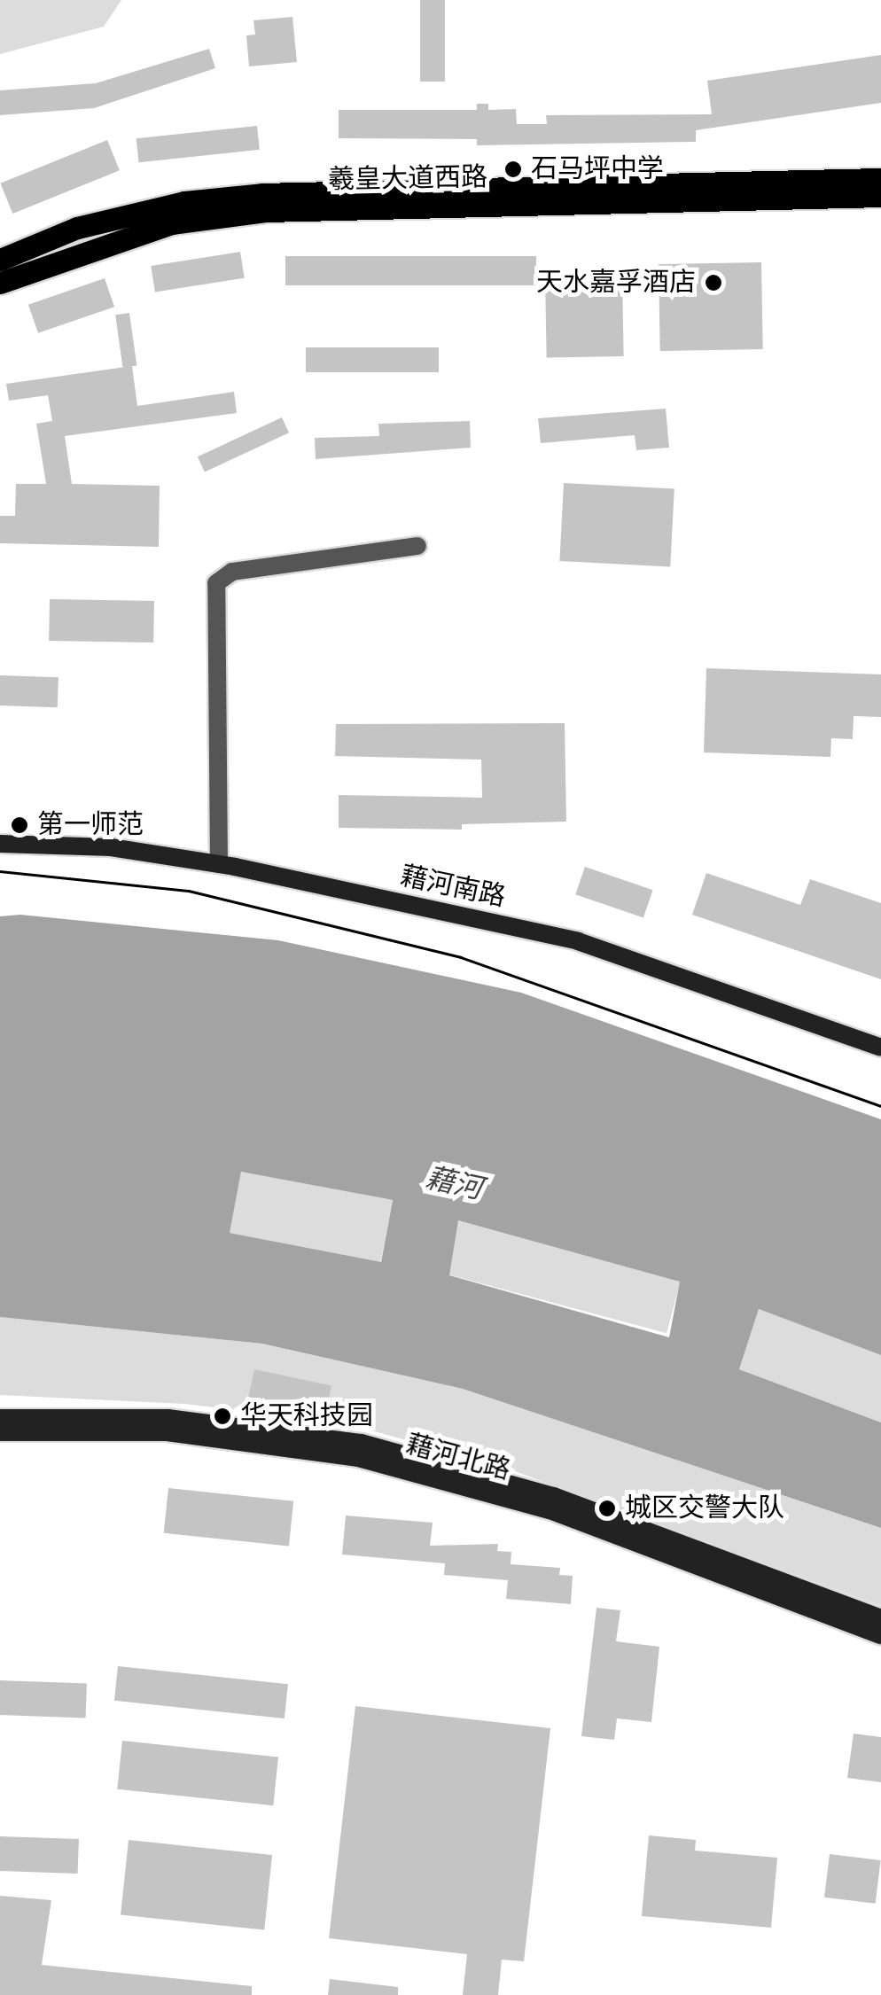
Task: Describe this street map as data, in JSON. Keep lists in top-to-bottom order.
{
  "streets": {
    "main road": ["羲皇大道西路", "藉河南路", "藉河北路"]
  },
  "water": ["藉河"],
  "places": [
    "石马坪中学",
    "天水嘉孚酒店",
    "第一师范",
    "华天科技园",
    "城区交警大队"
  ]
}
